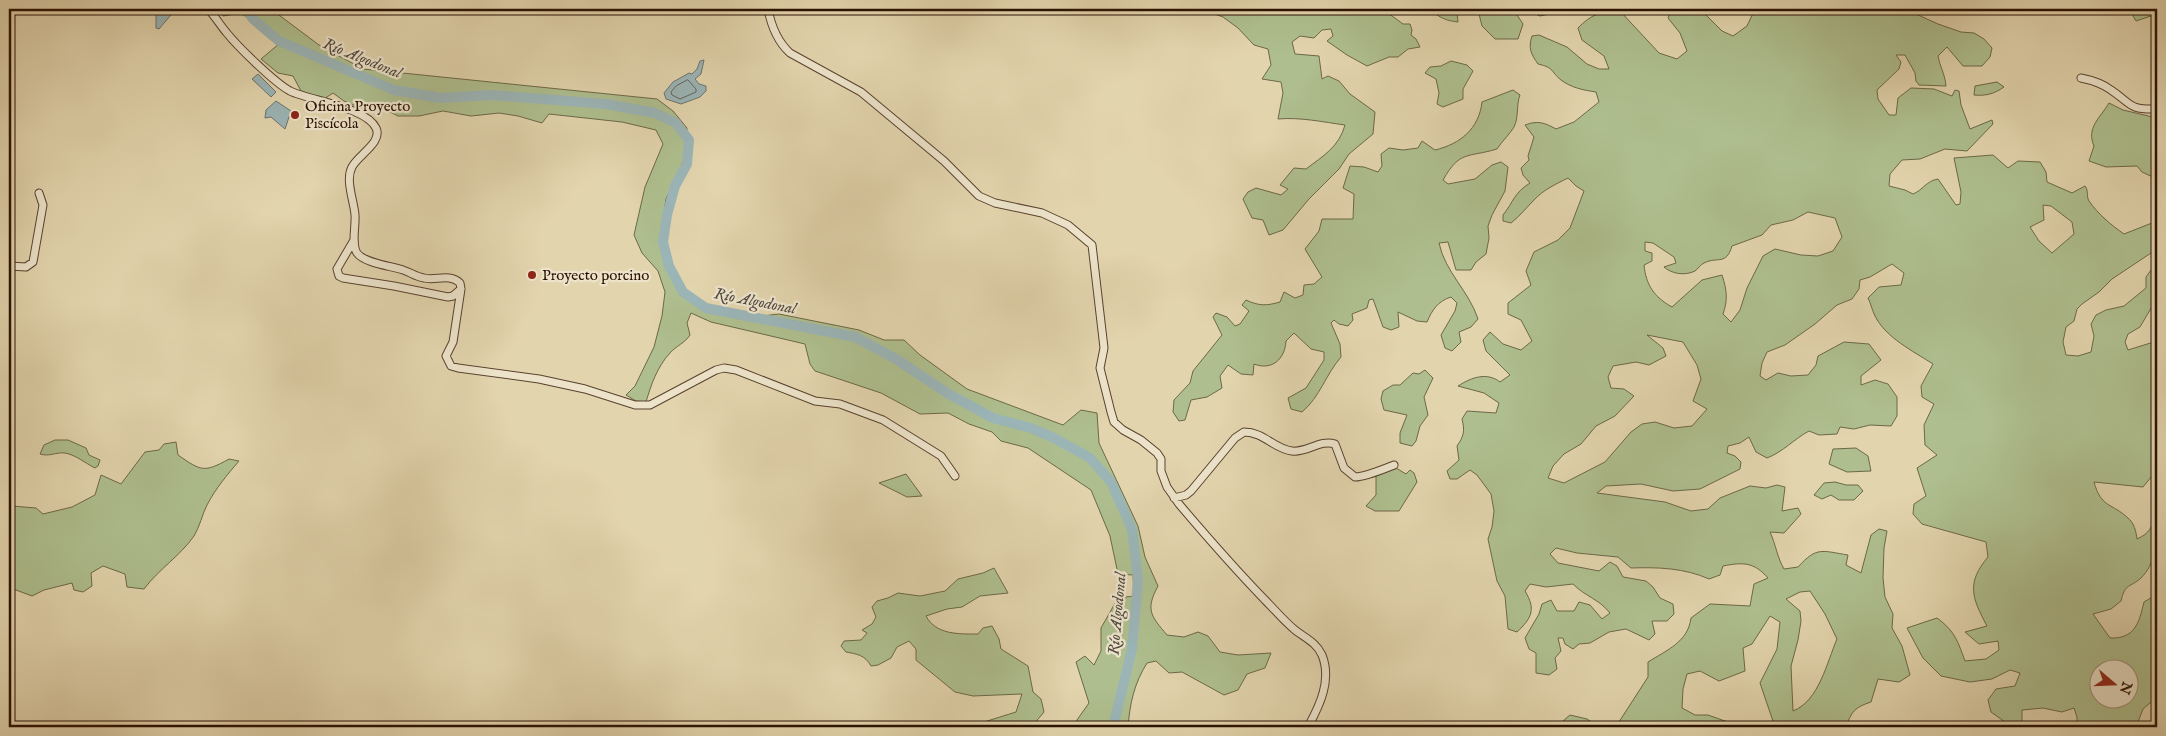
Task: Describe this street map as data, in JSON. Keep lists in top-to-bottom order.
{
  "water": ["Río Algodonal"],
  "places": ["Oficina Proyecto Piscícola", "Proyecto porcino"],
  "north": "right"
}
